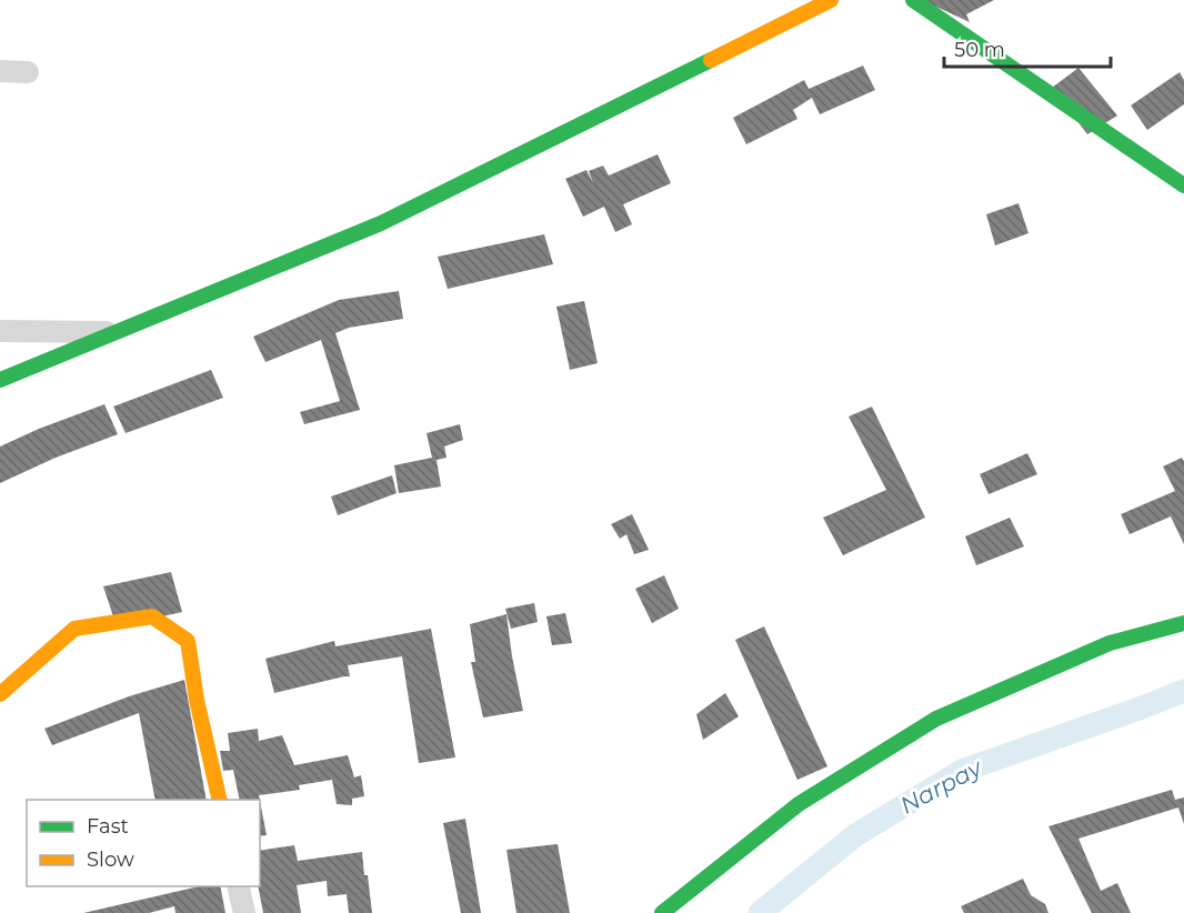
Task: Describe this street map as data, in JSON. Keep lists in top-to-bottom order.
{
  "water": ["Narpay"],
  "legend": ["Fast", "Slow"],
  "scale_bar": "50 m"
}
